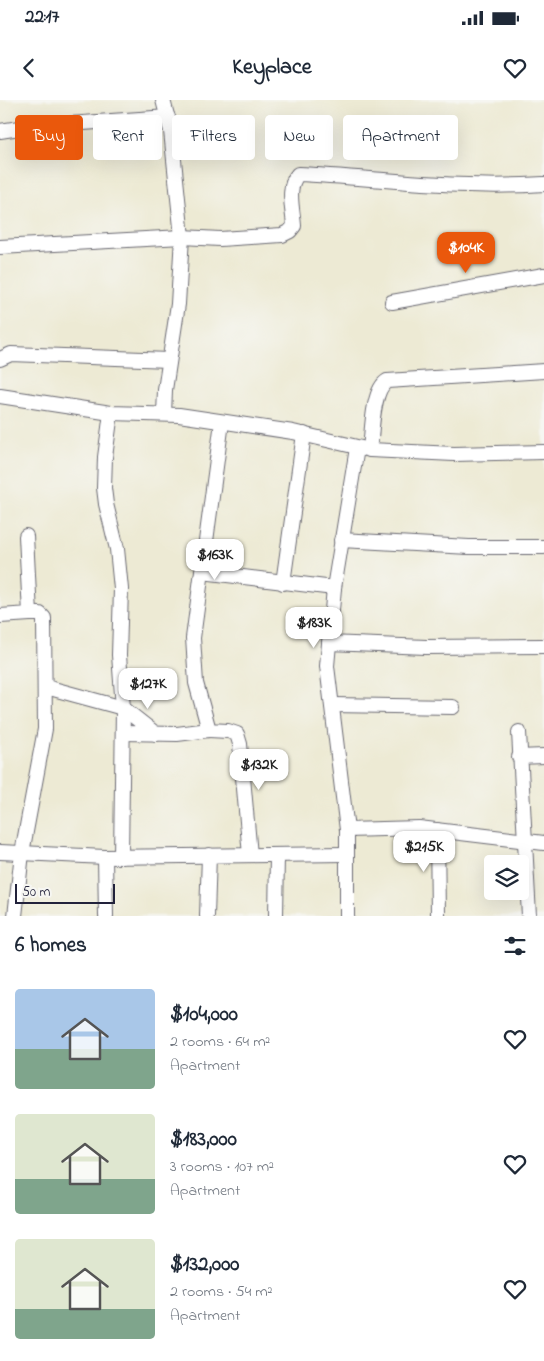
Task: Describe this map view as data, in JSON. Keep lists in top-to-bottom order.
{
  "scale_bar": "50 m",
  "page": {
    "status": "22:17",
    "header": "Keyplace",
    "chip": [
      "Buy",
      "Rent",
      "Filters",
      "New",
      "Apartment"
    ],
    "price": [
      "$104K",
      "$163K",
      "$183K",
      "$127K",
      "$132K",
      "$215K"
    ],
    "scale": "50 m",
    "heading": "6 homes",
    "list": [
      {
        "name": "$104,000",
        "note": "2 rooms · 64 m² · Apartment"
      },
      {
        "name": "$183,000",
        "note": "3 rooms · 107 m² · Apartment"
      },
      {
        "name": "$132,000",
        "note": "2 rooms · 54 m² · Apartment"
      }
    ]
  }
}
